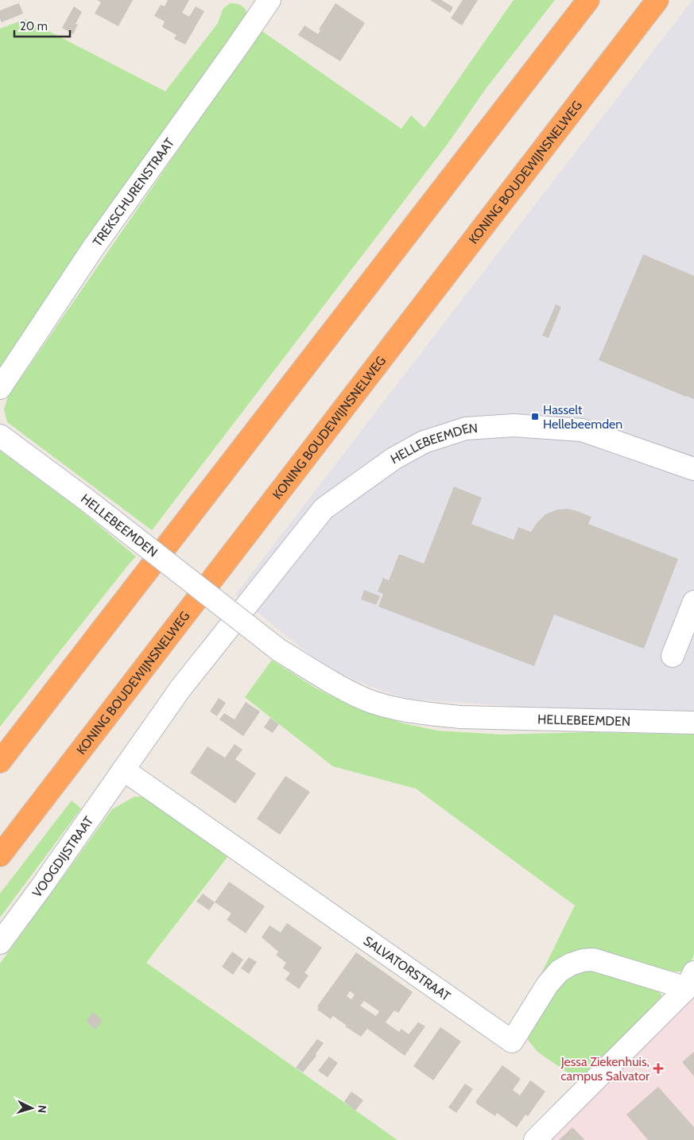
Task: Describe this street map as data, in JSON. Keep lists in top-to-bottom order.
{
  "streets": {
    "highway": ["KONING BOUDEWIJNSNELWEG"],
    "street": [
      "TREKSCHURENSTRAAT",
      "HELLEBEEMDEN",
      "VOOGDIJSTRAAT",
      "SALVATORSTRAAT"
    ]
  },
  "crossings": [
    ["HELLEBEEMDEN", "VOOGDIJSTRAAT"],
    ["HELLEBEEMDEN", "SALVATORSTRAAT"],
    ["VOOGDIJSTRAAT", "SALVATORSTRAAT"]
  ],
  "places": {
    "transit": ["Hasselt Hellebeemden"],
    "health": ["Jessa Ziekenhuis, campus Salvator"]
  },
  "scale_bar": "20 m",
  "north": "right"
}
